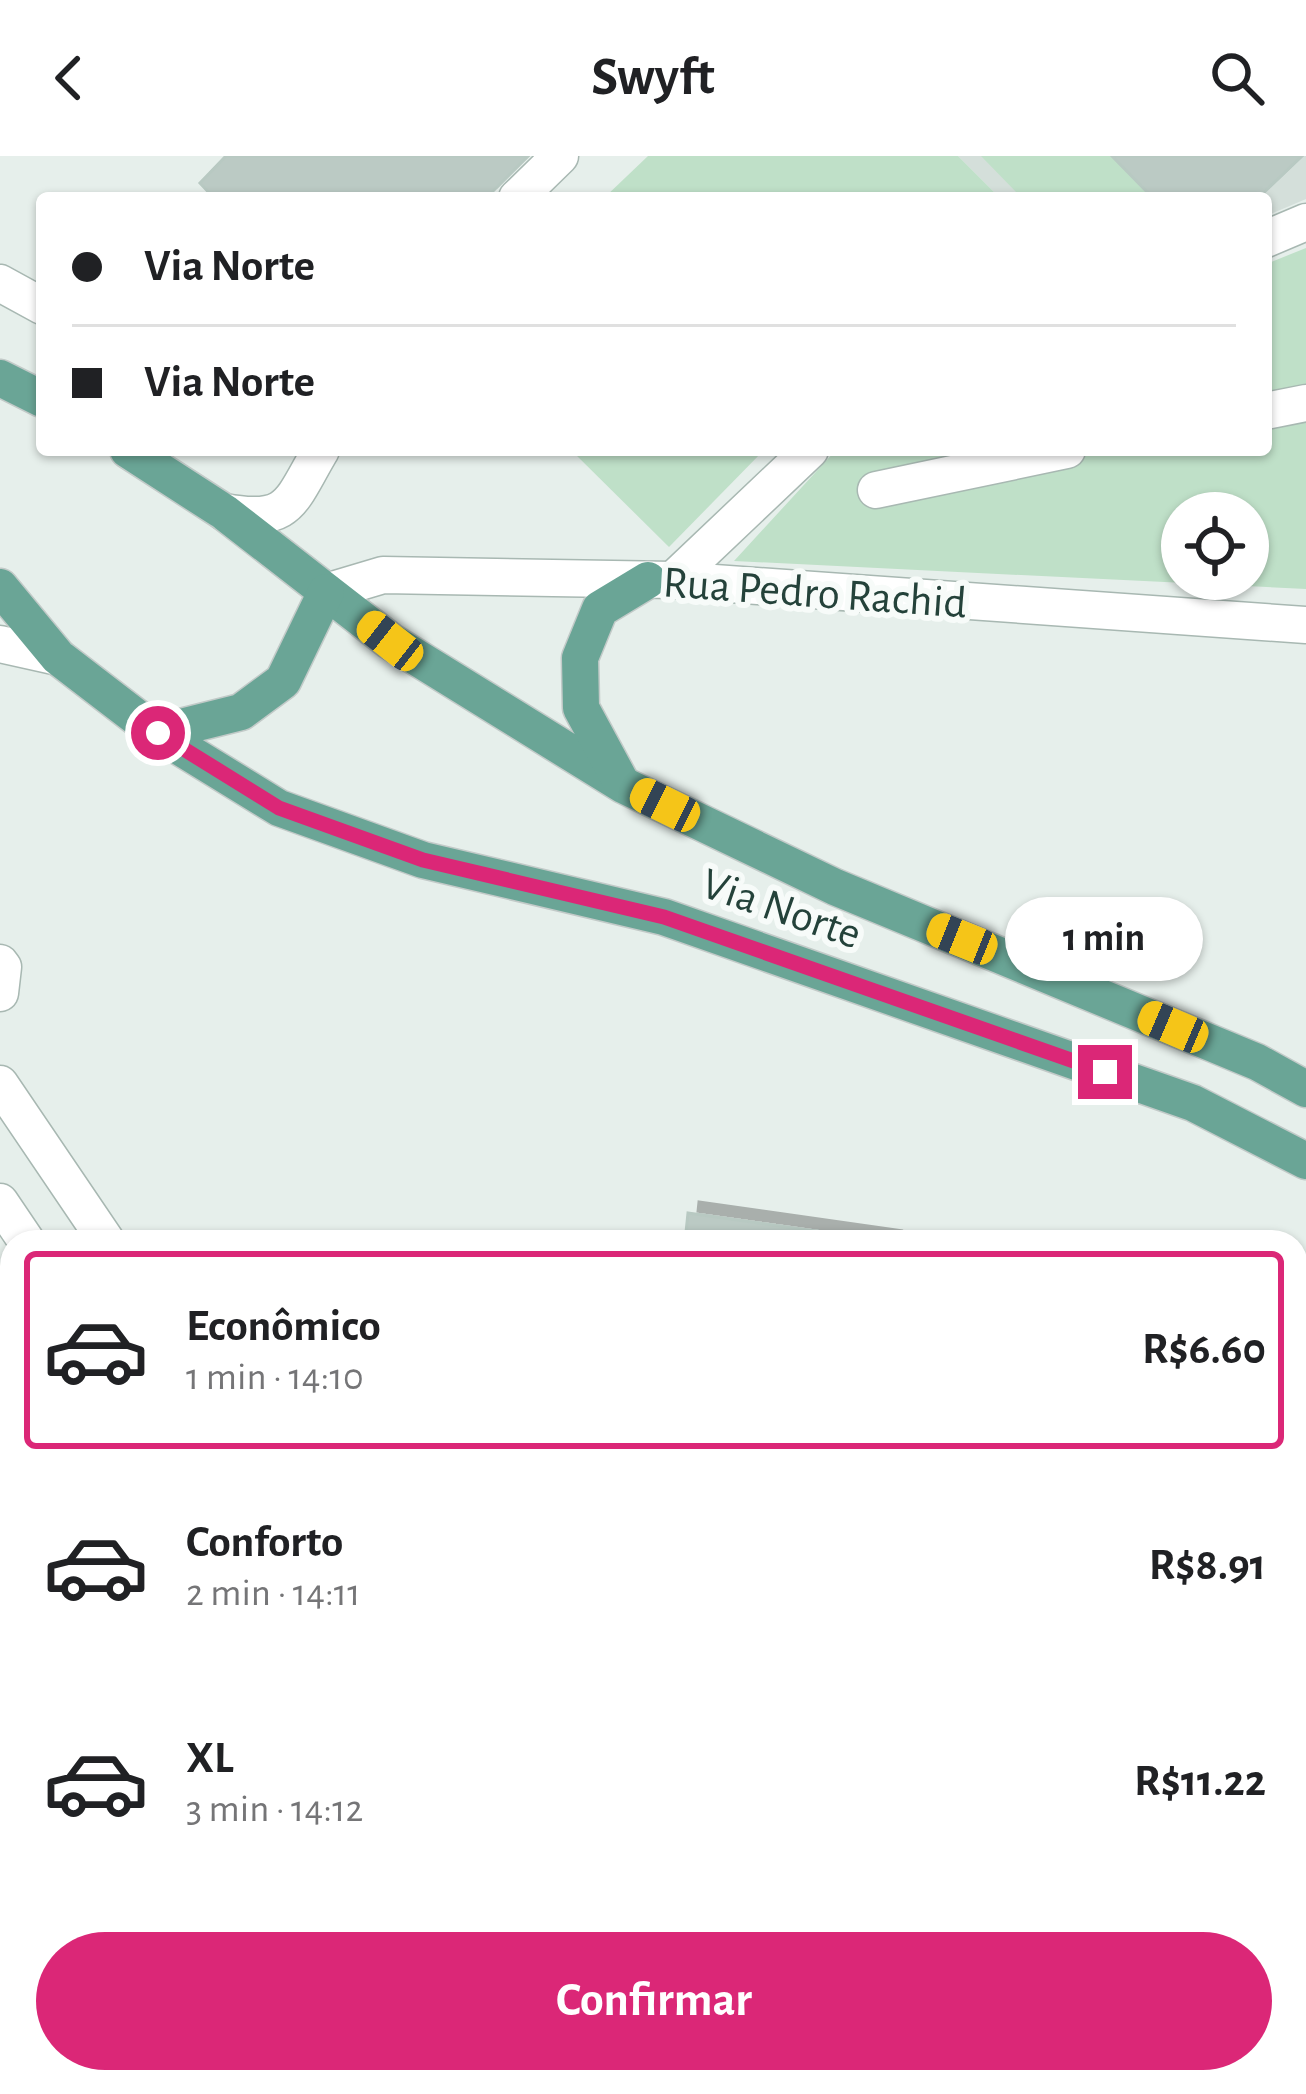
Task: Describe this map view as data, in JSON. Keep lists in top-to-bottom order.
{
  "streets": {
    "main road": ["Via Norte"],
    "street": ["Rua Pedro Rachid"]
  },
  "crossings": [
    ["Rua Pedro Rachid", "Via Norte"]
  ],
  "page": {
    "header": "Swyft",
    "banner": ["Via Norte", "Via Norte"],
    "bubble": "1 min",
    "list": [
      {
        "name": "Econômico",
        "note": "1 min · 14:10",
        "value": "R$6.60"
      },
      {
        "name": "Conforto",
        "note": "2 min · 14:11",
        "value": "R$8.91"
      },
      {
        "name": "XL",
        "note": "3 min · 14:12",
        "value": "R$11.22"
      }
    ],
    "buttons": "Confirmar"
  }
}
